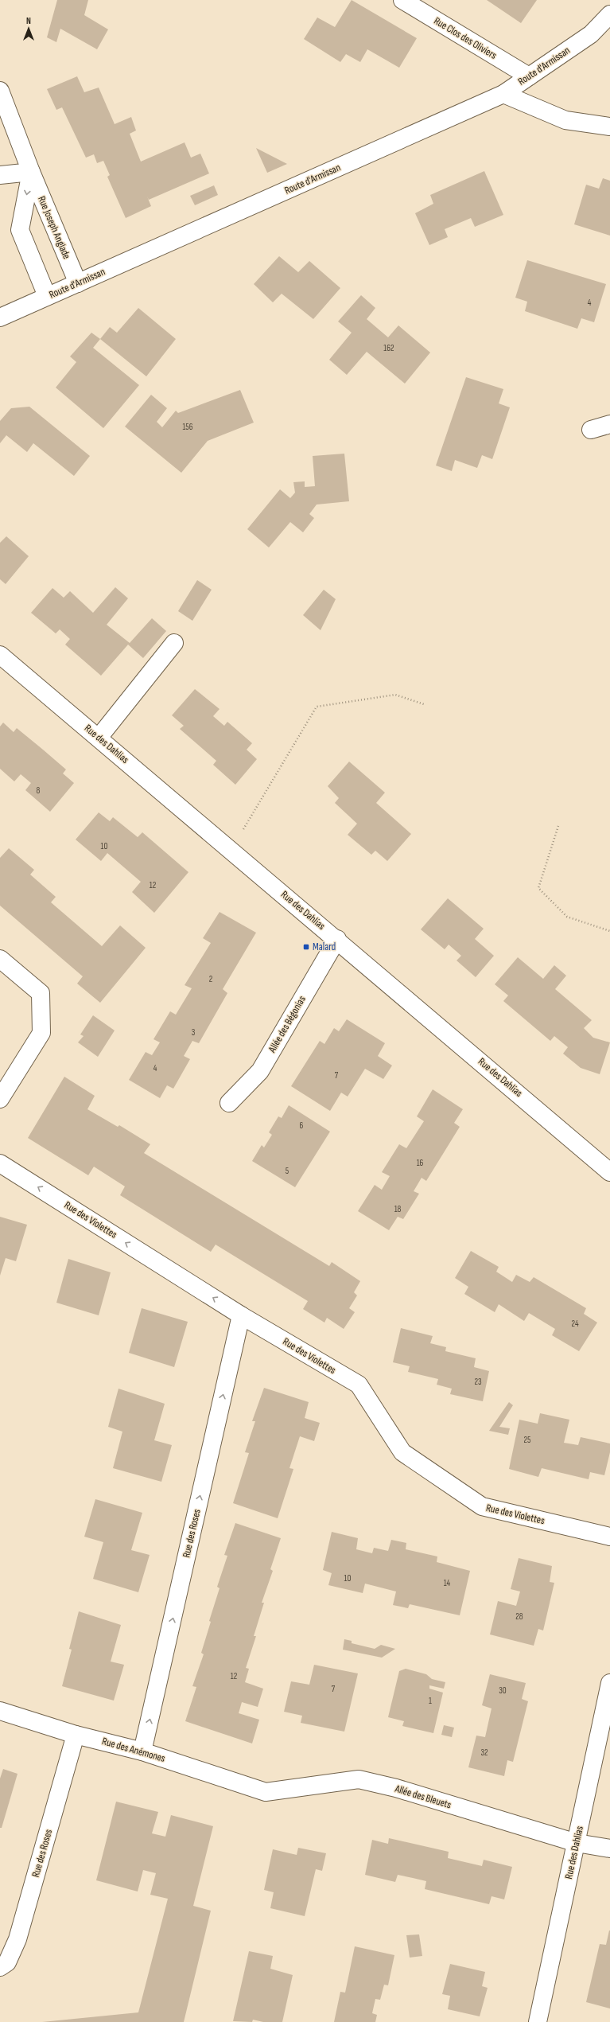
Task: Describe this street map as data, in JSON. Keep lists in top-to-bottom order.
{
  "streets": {
    "street": [
      "Rue Clos des Oliviers",
      "Route d'Armissan",
      "Rue Joseph Anglade",
      "Rue des Dahlias",
      "Allée des Bégonias",
      "Rue des Violettes",
      "Rue des Roses",
      "Rue des Anémones",
      "Allée des Bleuets"
    ]
  },
  "crossings": [
    ["Rue Clos des Oliviers", "Route d'Armissan"],
    ["Route d'Armissan", "Rue Joseph Anglade"],
    ["Rue des Dahlias", "Allée des Bégonias"],
    ["Rue des Dahlias", "Allée des Bleuets"],
    ["Rue des Violettes", "Rue des Roses"],
    ["Rue des Roses", "Rue des Anémones"],
    ["Rue des Anémones", "Allée des Bleuets"]
  ],
  "one_way": ["Rue des Violettes", "Rue des Roses"],
  "places": {
    "transit": ["Malard"]
  },
  "house_numbers": [
    "4",
    "162",
    "156",
    "8",
    "10",
    "12",
    "2",
    "3",
    "4",
    "7",
    "6",
    "16",
    "5",
    "18",
    "24",
    "23",
    "25",
    "10",
    "14",
    "28",
    "12",
    "7",
    "30",
    "1",
    "32"
  ],
  "north": "top"
}
